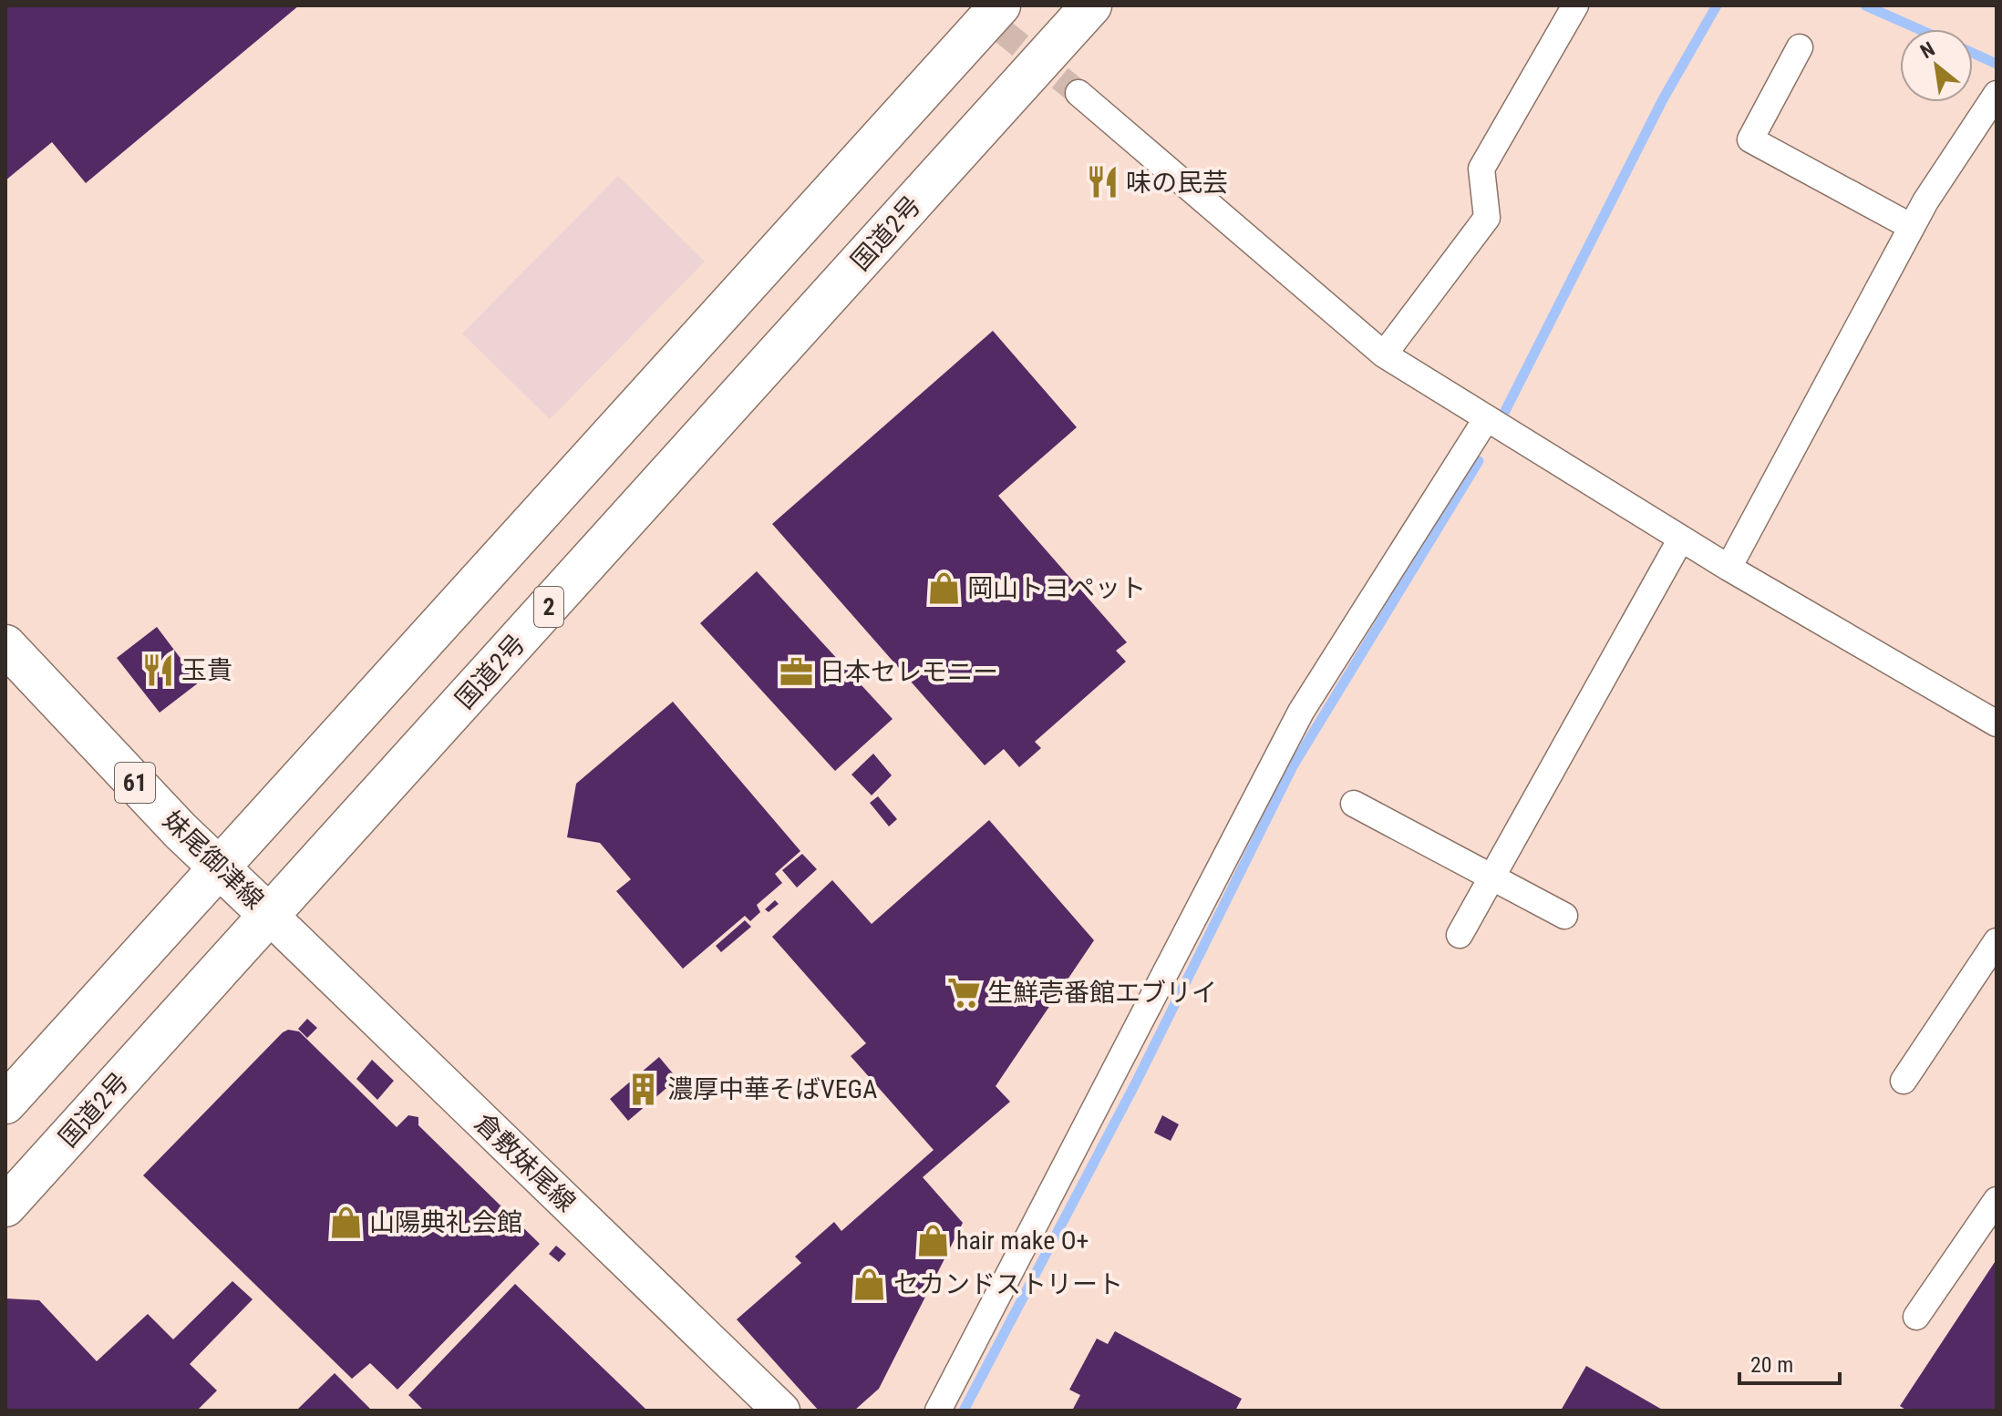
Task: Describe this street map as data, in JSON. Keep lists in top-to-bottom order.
{
  "streets": {
    "main road": [
      "国道2号",
      "2",
      "61",
      "妹尾御津線",
      "倉敷妹尾線"
    ]
  },
  "crossings": [
    ["国道2号", "妹尾御津線"],
    ["国道2号", "倉敷妹尾線"],
    ["妹尾御津線", "倉敷妹尾線"]
  ],
  "places": {
    "restaurant": ["味の民芸", "玉貴"],
    "shop": [
      "岡山トヨペット",
      "山陽典礼会館",
      "hair make O+",
      "セカンドストリート"
    ],
    "office": ["日本セレモニー"],
    "supermarket": ["生鮮壱番館エブリイ"],
    "building": ["濃厚中華そばVEGA"]
  },
  "scale_bar": "20 m",
  "north": "top left"
}
